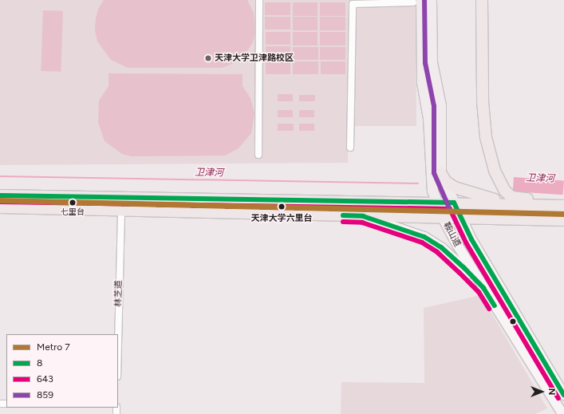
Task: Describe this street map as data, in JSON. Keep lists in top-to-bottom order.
{
  "streets": {
    "main road": ["鞍山道"],
    "street": ["林芝道"]
  },
  "water": ["卫津河"],
  "places": ["天津大学卫津路校区", "七里台", "天津大学六里台"],
  "lines": [
    "transit line 859",
    "transit line 8",
    "metro line 7",
    "transit line 643"
  ],
  "legend": [
    "Metro 7",
    "8",
    "643",
    "859"
  ],
  "north": "right"
}
